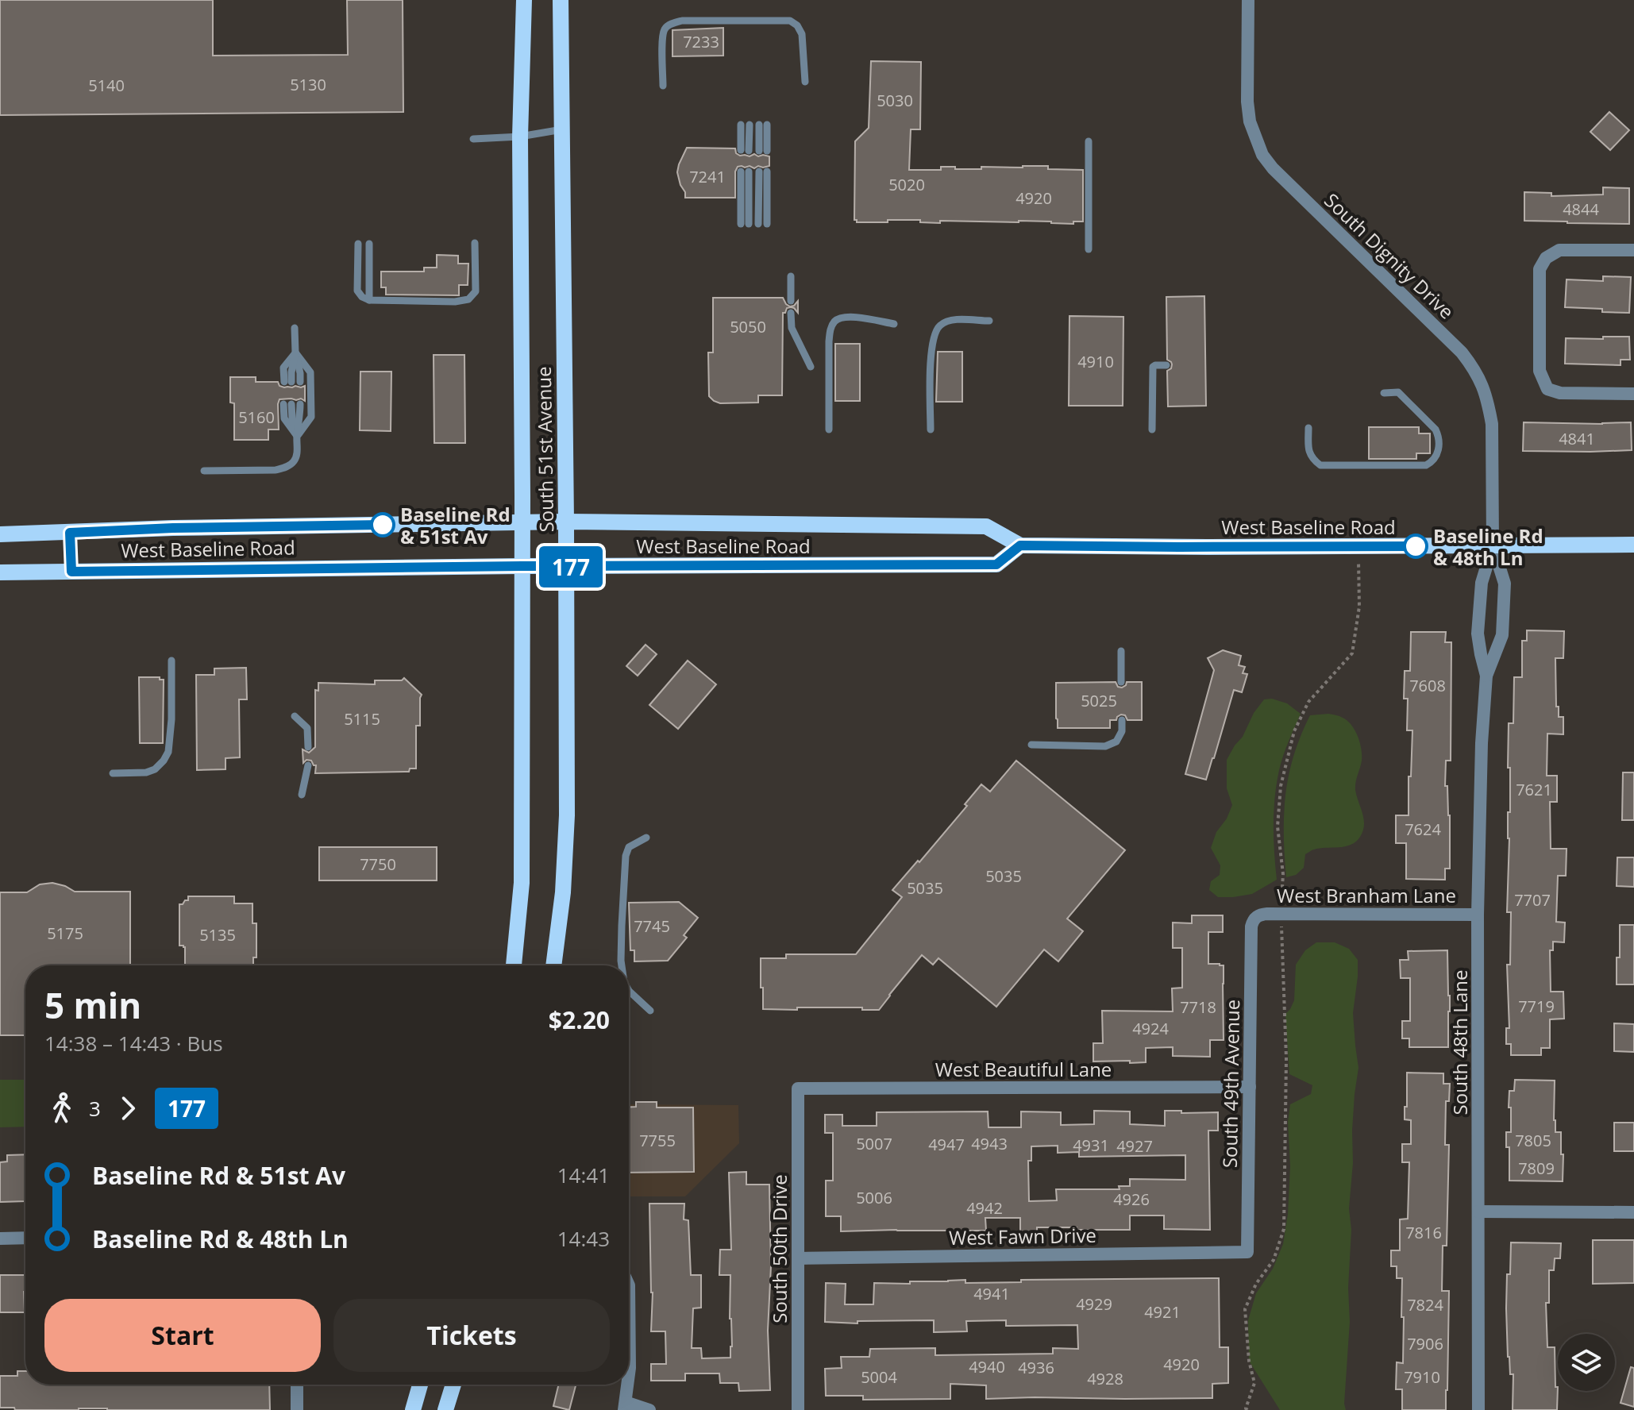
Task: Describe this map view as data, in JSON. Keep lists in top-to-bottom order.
{
  "streets": {
    "main road": ["South 51st Avenue", "West Baseline Road"],
    "street": [
      "South Dignity Drive",
      "West Branham Lane",
      "South 48th Lane",
      "West Beautiful Lane",
      "South 49th Avenue",
      "West Fawn Drive",
      "South 50th Drive"
    ]
  },
  "crossings": [
    ["South Dignity Drive", "West Baseline Road"],
    ["South Dignity Drive", "South 48th Lane"],
    ["South 51st Avenue", "West Baseline Road"],
    ["West Baseline Road", "South 48th Lane"],
    ["West Branham Lane", "South 48th Lane"],
    ["West Branham Lane", "South 49th Avenue"],
    ["West Beautiful Lane", "South 49th Avenue"],
    ["West Beautiful Lane", "South 50th Drive"],
    ["South 49th Avenue", "West Fawn Drive"],
    ["West Fawn Drive", "South 50th Drive"]
  ],
  "places": ["Baseline Rd & 51st Av", "Baseline Rd & 48th Ln"],
  "lines": ["bus line 177"],
  "house_numbers": [
    "7233",
    "5130",
    "5140",
    "5030",
    "7241",
    "5020",
    "4920",
    "4844",
    "5050",
    "4910",
    "5160",
    "4841",
    "7608",
    "5025",
    "5115",
    "7621",
    "7624",
    "7750",
    "5035",
    "5035",
    "7707",
    "7745",
    "5175",
    "5135",
    "7719",
    "7718",
    "4924",
    "7755",
    "7805",
    "5007",
    "4943",
    "4947",
    "4931",
    "4927",
    "7809",
    "5006",
    "4926",
    "4942",
    "7816",
    "4941",
    "4929",
    "7824",
    "4921",
    "7906",
    "4920",
    "4940",
    "4936",
    "5004",
    "7910",
    "4928"
  ],
  "page": {
    "on_map": "177",
    "heading": ["5 min", "14:38 – 14:43 · Bus", "$2.20"],
    "legs": ["3", "177"],
    "list": [
      {
        "name": "Baseline Rd & 51st Av",
        "value": "14:41"
      },
      {
        "name": "Baseline Rd & 48th Ln",
        "value": "14:43"
      }
    ],
    "buttons": ["Start", "Tickets"]
  }
}
